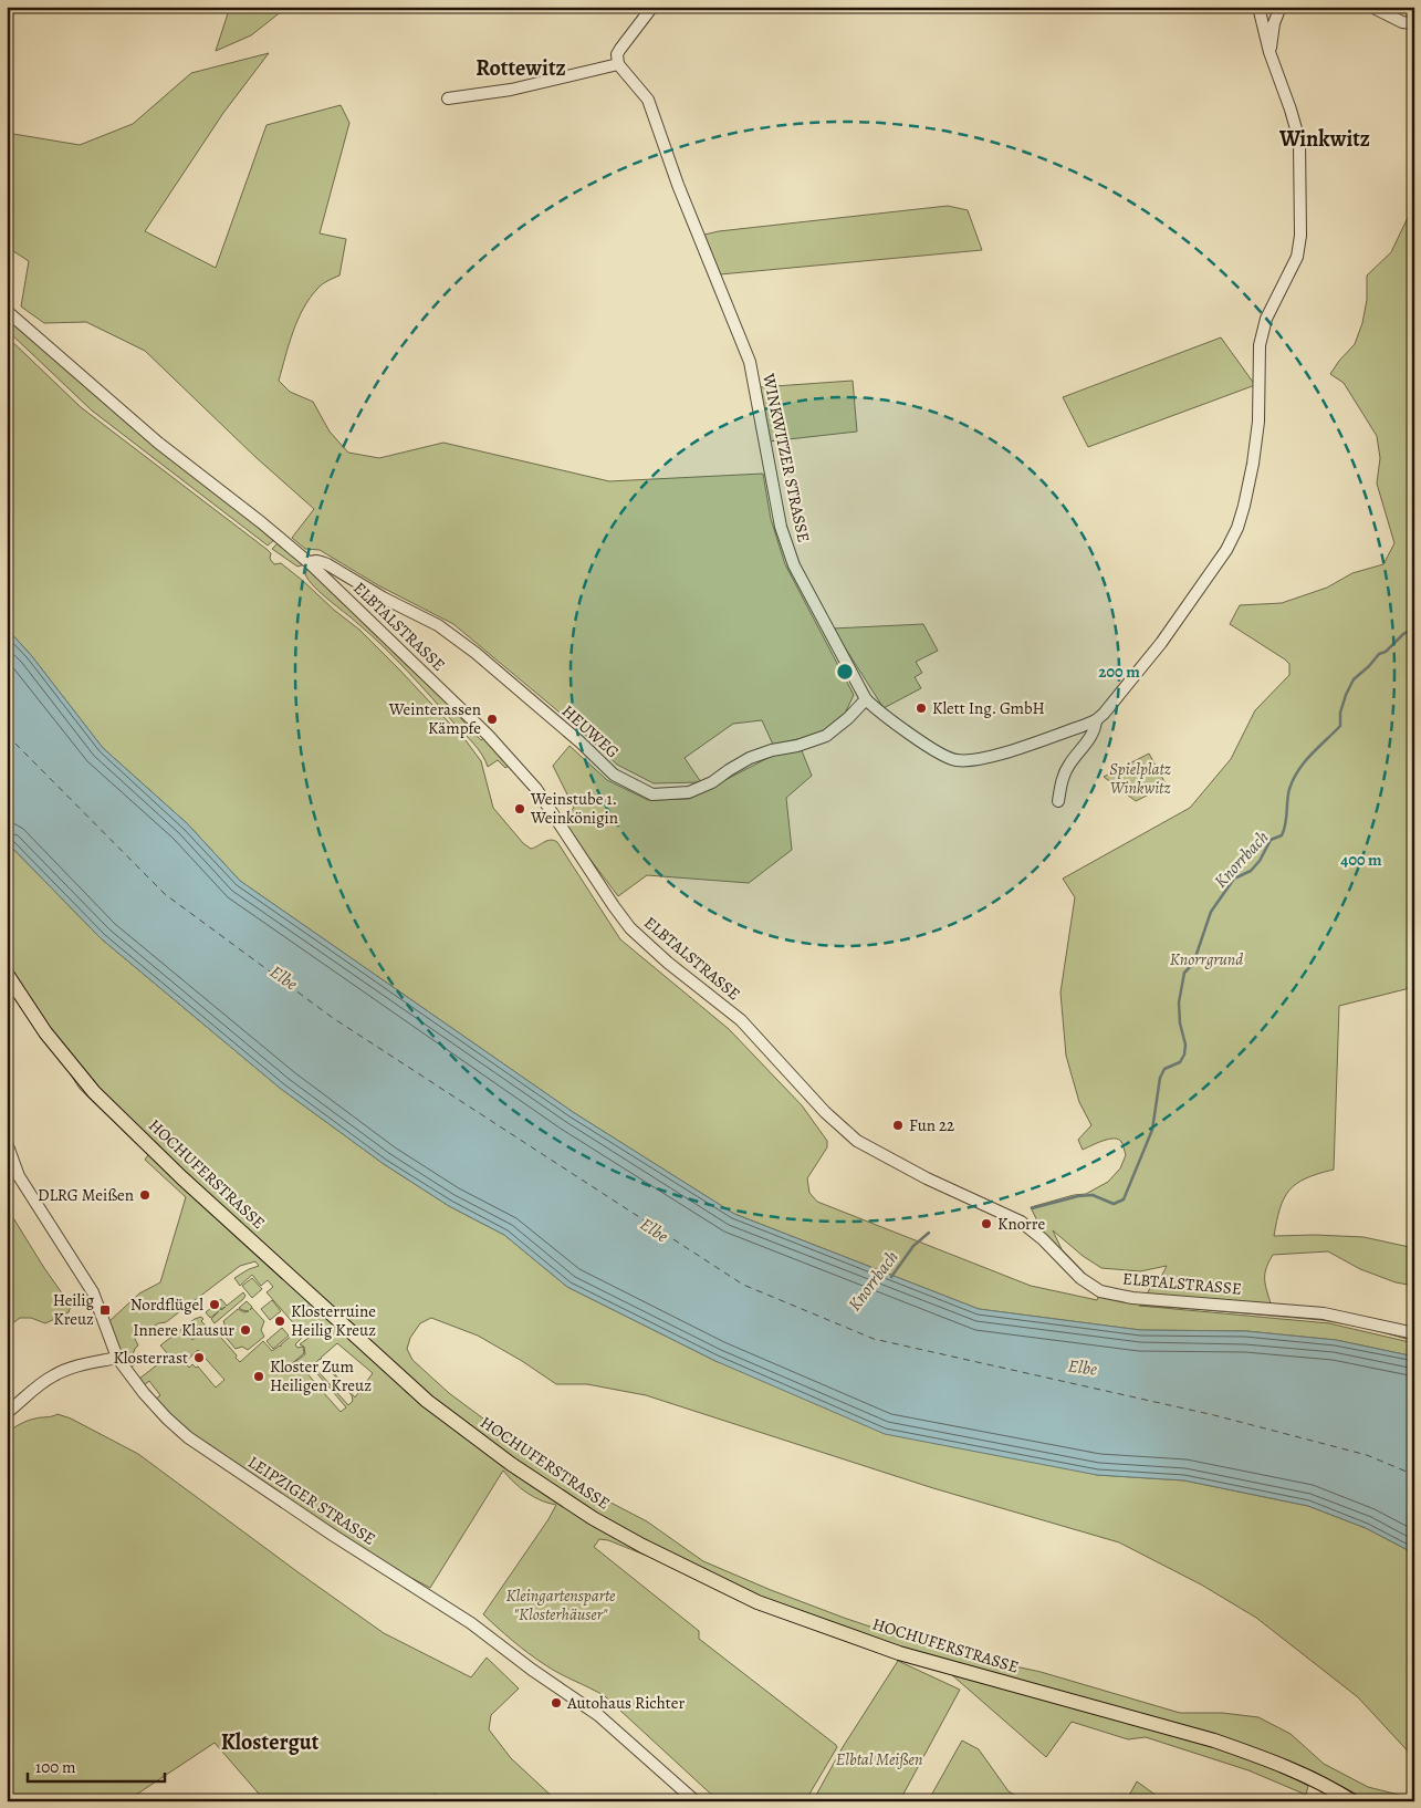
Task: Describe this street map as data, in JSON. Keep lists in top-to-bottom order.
{
  "streets": {
    "main road": ["HOCHUFERSTRASSE"],
    "street": [
      "WINKWITZER STRASSE",
      "ELBTALSTRASSE",
      "HEUWEG",
      "LEIPZIGER STRASSE"
    ]
  },
  "crossings": [
    ["WINKWITZER STRASSE", "HEUWEG"],
    ["ELBTALSTRASSE", "HEUWEG"]
  ],
  "districts": ["Rottewitz", "Winkwitz", "Klostergut"],
  "water": ["Knorrbach", "Elbe"],
  "parks": [
    "Spielplatz Winkwitz",
    "Knorrgrund",
    "Kleingartensparte \"Klosterhäuser\"",
    "Elbtal Meißen"
  ],
  "places": {
    "other": [
      "Klett Ing. GmbH",
      "Weinterassen Kämpfe",
      "Weinstube 1. Weinkönigin",
      "Fun 22",
      "DLRG Meißen",
      "Knorre",
      "Nordflügel",
      "Klosterruine Heilig Kreuz",
      "Innere Klausur",
      "Klosterrast",
      "Kloster Zum Heiligen Kreuz",
      "Autohaus Richter"
    ],
    "transit": ["Heilig Kreuz"]
  },
  "scale_bar": "100 m",
  "rings": ["200 m", "400 m"]
}
